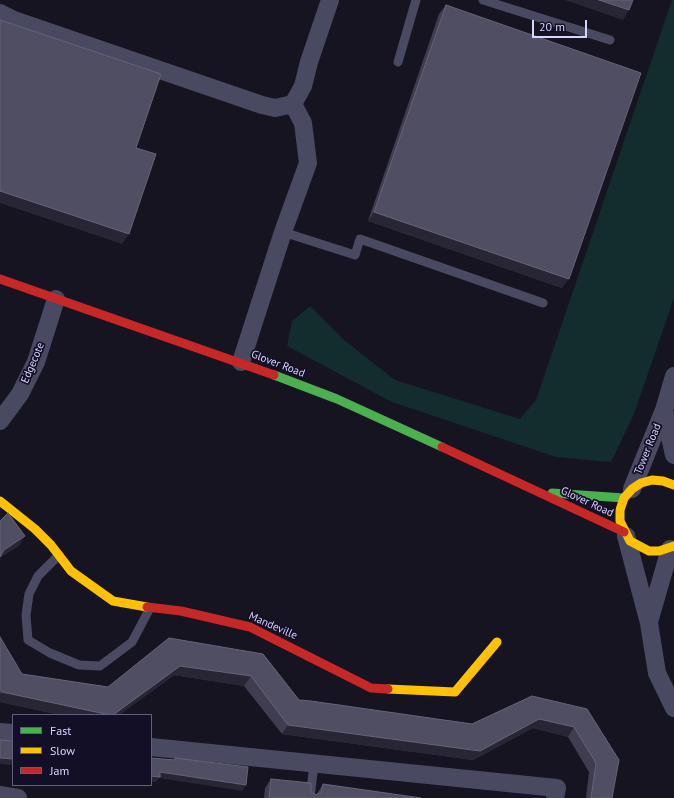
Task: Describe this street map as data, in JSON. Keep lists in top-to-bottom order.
{
  "streets": {
    "main road": ["Glover Road", "Mandeville"],
    "street": ["Edgecote", "Tower Road"]
  },
  "crossings": [
    ["Edgecote", "Glover Road"],
    ["Glover Road", "Tower Road"]
  ],
  "legend": ["Fast", "Slow", "Jam"],
  "scale_bar": "20 m"
}
